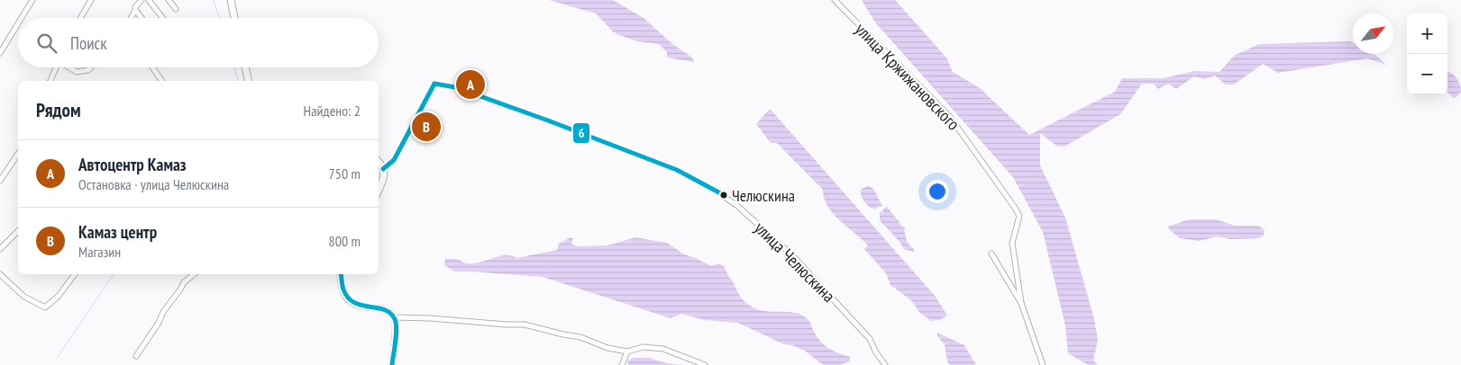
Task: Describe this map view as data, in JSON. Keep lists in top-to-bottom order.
{
  "streets": {
    "street": ["улица Кржижановского", "улица Челюскина"]
  },
  "places": ["Челюскина"],
  "lines": ["transit line 6"],
  "north": "top right",
  "page": {
    "map_buttons": ["+", "−"],
    "search": "Поиск",
    "pins": ["A", "B"],
    "heading": ["Рядом", "Найдено: 2"],
    "list": [
      {
        "mark": "A",
        "name": "Автоцентр Камаз",
        "note": "Остановка · улица Челюскина",
        "value": "750 m"
      },
      {
        "mark": "B",
        "name": "Камаз центр",
        "note": "Магазин",
        "value": "800 m"
      }
    ]
  }
}
